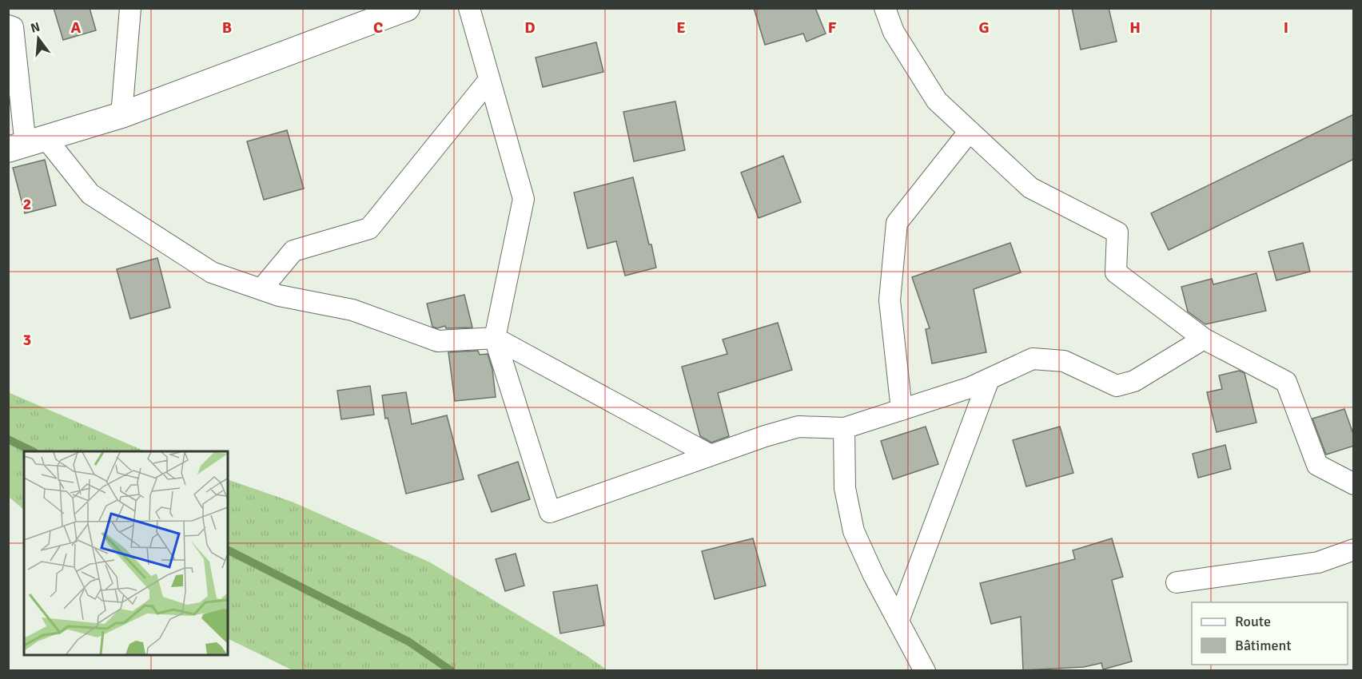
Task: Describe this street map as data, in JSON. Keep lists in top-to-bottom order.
{
  "legend": ["Route", "Bâtiment"],
  "north": "top",
  "grid": {
    "columns": [
      "A",
      "B",
      "C",
      "D",
      "E",
      "F",
      "G",
      "H",
      "I"
    ],
    "rows": ["2", "3"]
  }
}
